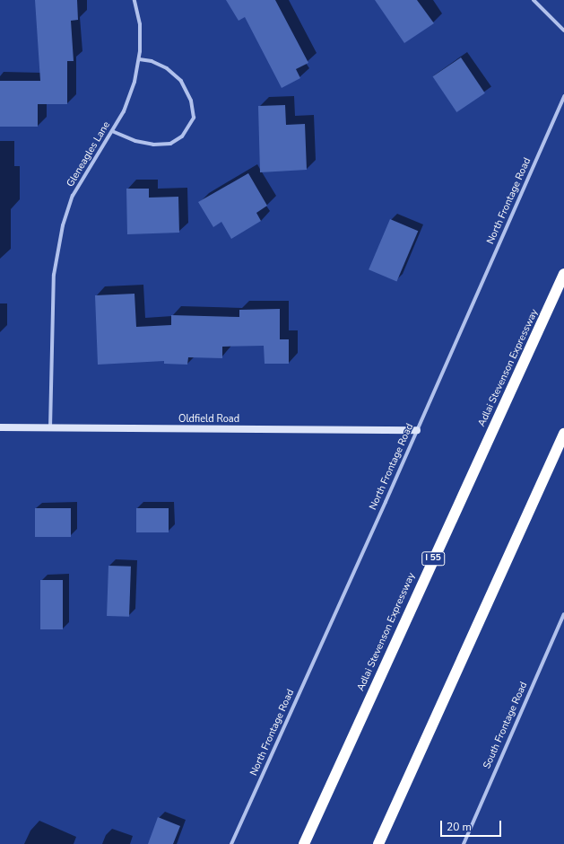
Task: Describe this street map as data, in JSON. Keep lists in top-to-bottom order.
{
  "streets": {
    "highway": ["Adlai Stevenson Expressway", "I 55"],
    "street": [
      "Gleneagles Lane",
      "North Frontage Road",
      "Oldfield Road",
      "South Frontage Road"
    ]
  },
  "crossings": [
    ["Gleneagles Lane", "Oldfield Road"],
    ["North Frontage Road", "Oldfield Road"]
  ],
  "scale_bar": "20 m"
}
